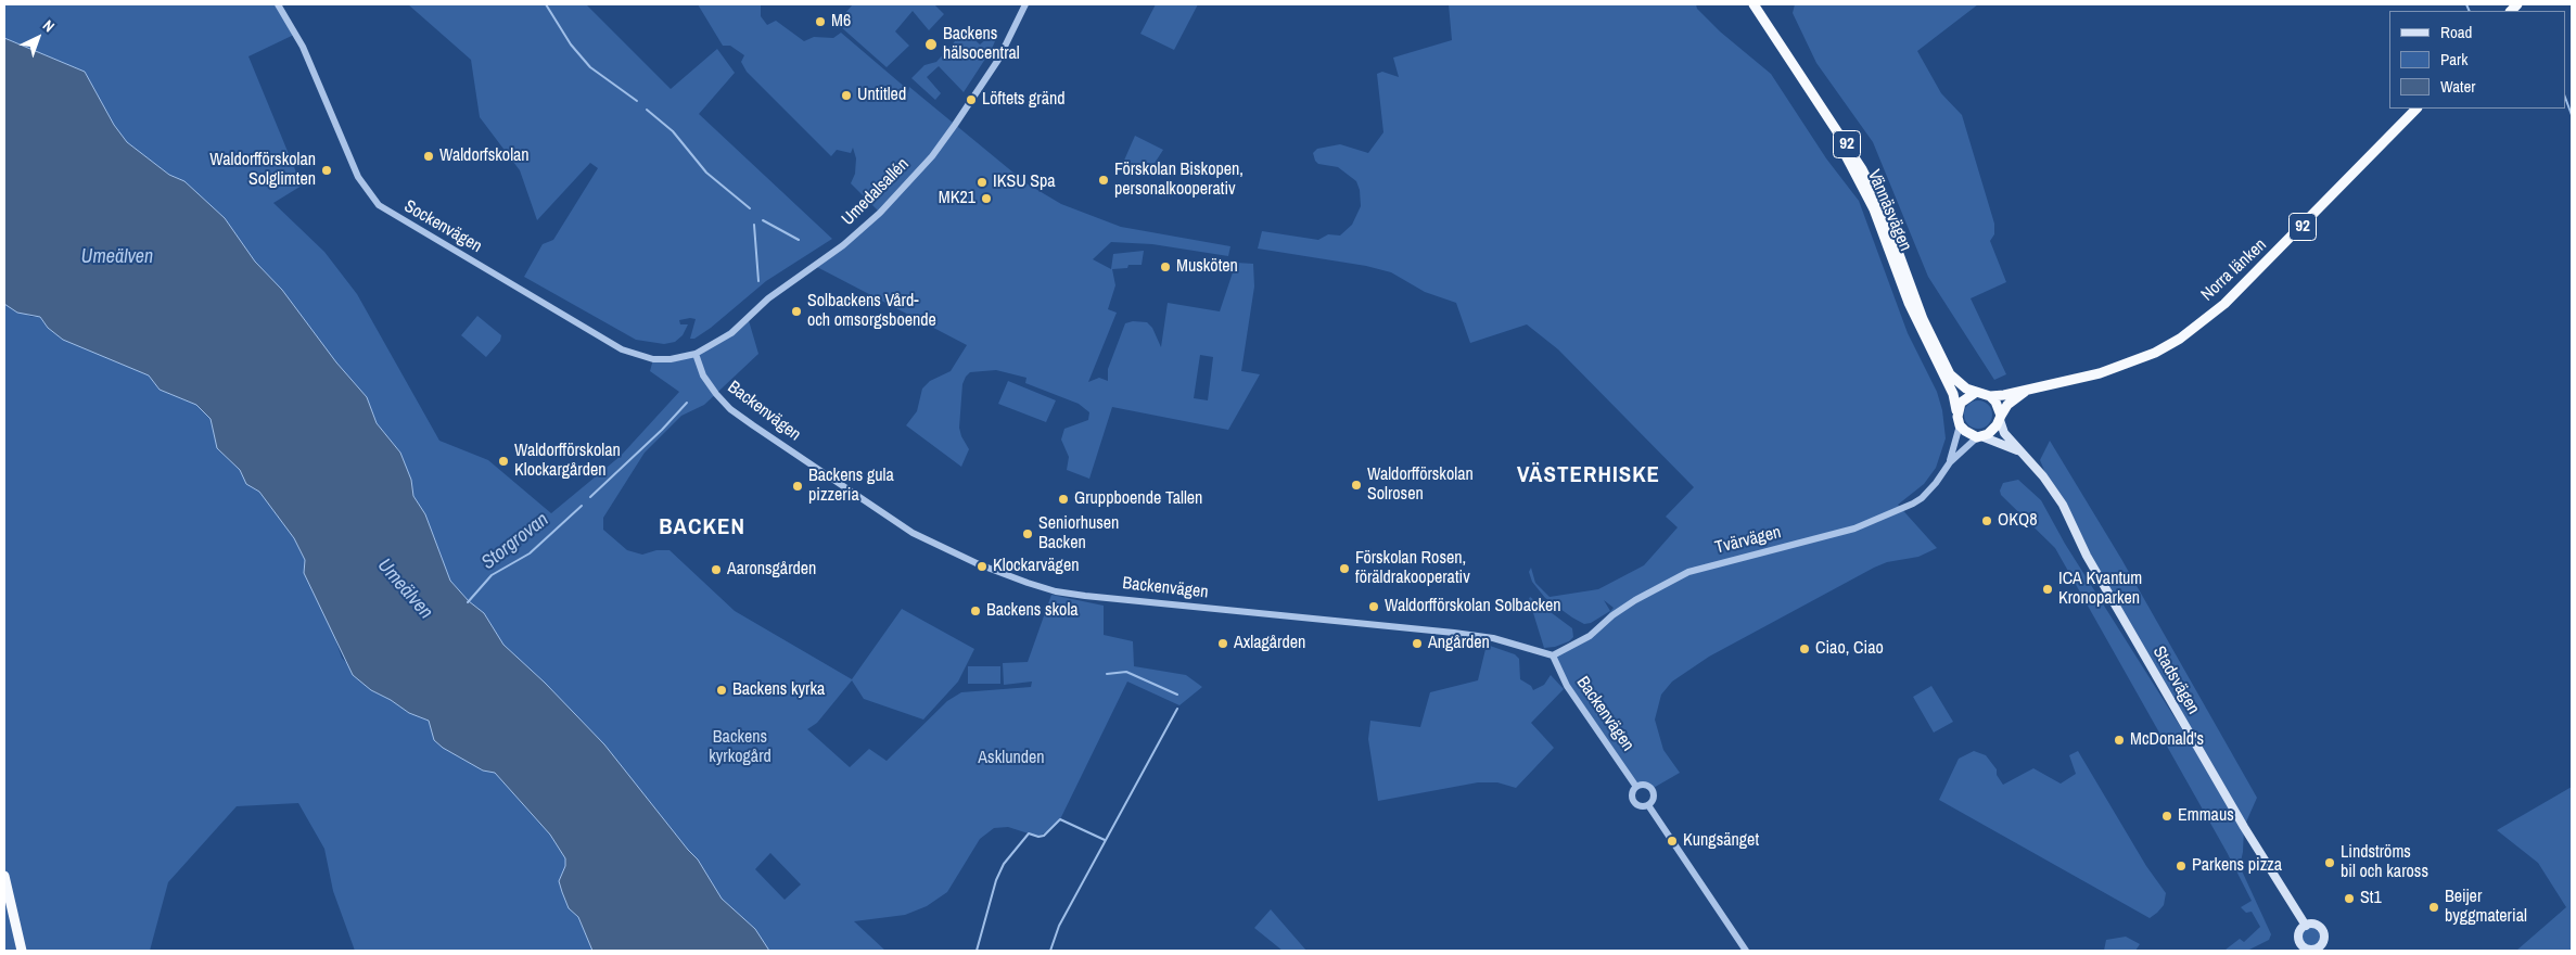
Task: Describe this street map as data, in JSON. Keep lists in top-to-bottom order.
{
  "streets": {
    "highway": ["92", "Vännäsvägen", "Norra länken"],
    "main road": ["Stadsvägen"],
    "street": [
      "Umedalsallén",
      "Sockenvägen",
      "Backenvägen",
      "Tvärvägen"
    ]
  },
  "crossings": [
    ["92", "Vännäsvägen"],
    ["92", "Norra länken"],
    ["92", "Tvärvägen"],
    ["92", "Stadsvägen"],
    ["Umedalsallén", "Sockenvägen"],
    ["Umedalsallén", "Backenvägen"],
    ["Vännäsvägen", "Norra länken"],
    ["Vännäsvägen", "Tvärvägen"],
    ["Vännäsvägen", "Stadsvägen"],
    ["Sockenvägen", "Backenvägen"],
    ["Norra länken", "Tvärvägen"],
    ["Norra länken", "Stadsvägen"],
    ["Backenvägen", "Tvärvägen"],
    ["Tvärvägen", "Stadsvägen"]
  ],
  "districts": ["VÄSTERHISKE", "BACKEN"],
  "water": ["Umeälven", "Storgrovan"],
  "parks": ["Backens kyrkogård", "Asklunden"],
  "places": [
    "M6",
    "Backens hälsocentral",
    "Untitled",
    "Löftets gränd",
    "Waldorfskolan",
    "Waldorfförskolan Solglimten",
    "Förskolan Biskopen, personalkooperativ",
    "IKSU Spa",
    "MK21",
    "Musköten",
    "Solbackens Vård- och omsorgsboende",
    "Waldorfförskolan Klockargården",
    "Waldorfförskolan Solrosen",
    "Backens gula pizzeria",
    "Gruppboende Tallen",
    "OKQ8",
    "Seniorhusen Backen",
    "Klockarvägen",
    "Förskolan Rosen, föräldrakooperativ",
    "Aaronsgården",
    "ICA Kvantum Kronoparken",
    "Waldorfförskolan Solbacken",
    "Backens skola",
    "Axlagården",
    "Angården",
    "Ciao, Ciao",
    "Backens kyrka",
    "McDonald's",
    "Emmaus",
    "Kungsänget",
    "Lindströms bil och kaross",
    "Parkens pizza",
    "St1",
    "Beijer byggmaterial"
  ],
  "legend": ["Road", "Park", "Water"],
  "north": "top right"
}
